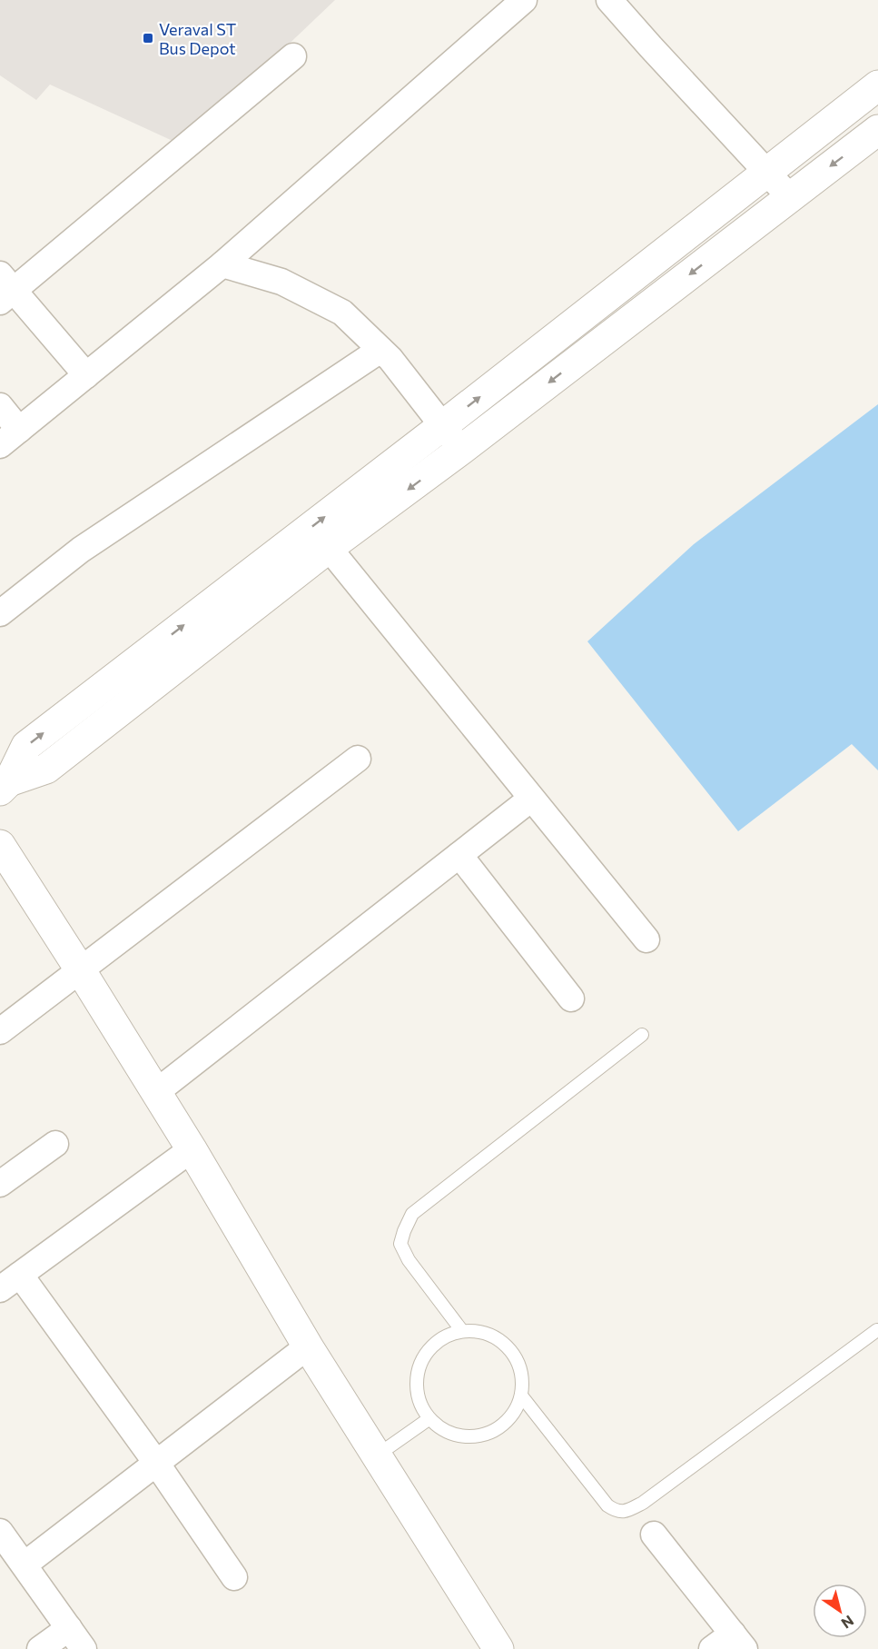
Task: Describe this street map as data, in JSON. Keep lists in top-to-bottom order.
{
  "places": {
    "transit": ["Veraval ST Bus Depot"]
  },
  "north": "bottom right"
}
